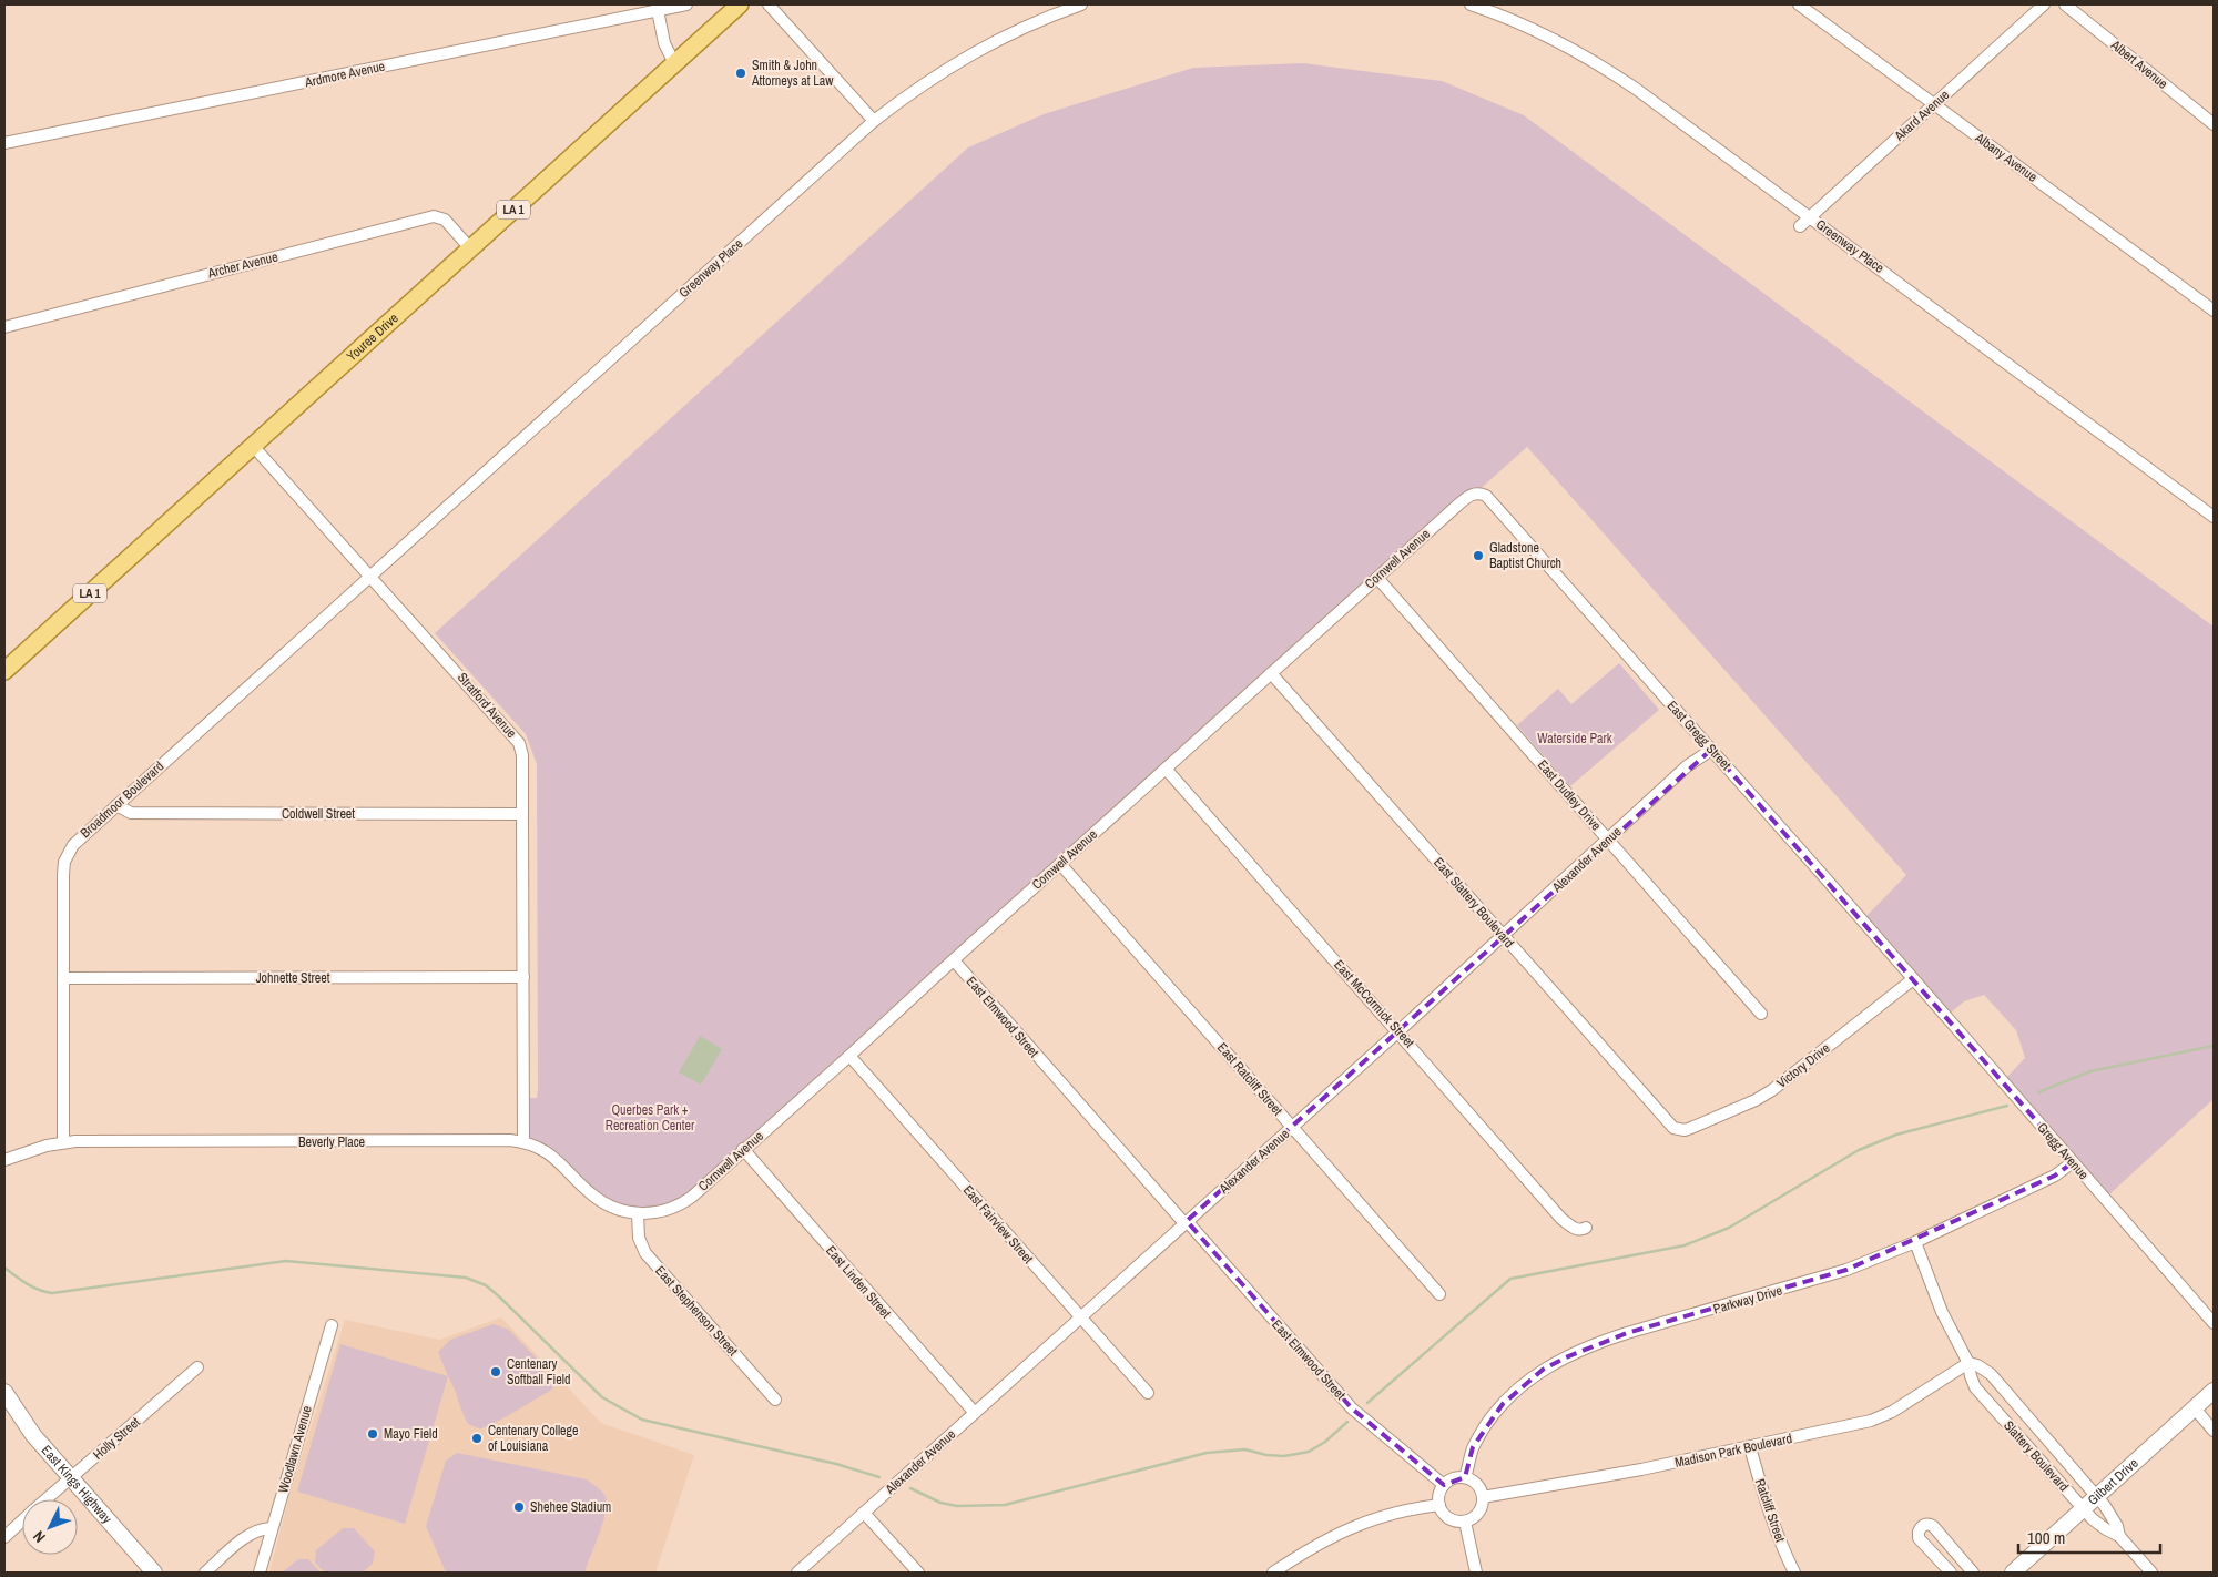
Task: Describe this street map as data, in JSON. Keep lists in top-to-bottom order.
{
  "streets": {
    "main road": ["LA 1", "Youree Drive"],
    "street": [
      "Albert Avenue",
      "Ardmore Avenue",
      "Akard Avenue",
      "Albany Avenue",
      "Greenway Place",
      "Archer Avenue",
      "Cornwell Avenue",
      "Stratford Avenue",
      "East Gregg Street",
      "East Dudley Drive",
      "Broadmoor Boulevard",
      "Coldwell Street",
      "Alexander Avenue",
      "East Slattery Boulevard",
      "Johnette Street",
      "East McCormick Street",
      "East Elmwood Street",
      "Victory Drive",
      "East Ratcliff Street",
      "Beverly Place",
      "Gregg Avenue",
      "East Fairview Street",
      "East Linden Street",
      "Parkway Drive",
      "East Stephenson Street",
      "Holly Street",
      "Woodlawn Avenue",
      "Madison Park Boulevard",
      "Slattery Boulevard",
      "Gilbert Drive",
      "East Kings Highway",
      "Ratcliff Street"
    ]
  },
  "crossings": [
    ["Akard Avenue", "Albany Avenue"],
    ["Akard Avenue", "Greenway Place"],
    ["Greenway Place", "Stratford Avenue"],
    ["Greenway Place", "Broadmoor Boulevard"],
    ["Archer Avenue", "Youree Drive"],
    ["Youree Drive", "Stratford Avenue"],
    ["Cornwell Avenue", "East Gregg Street"],
    ["Cornwell Avenue", "East Dudley Drive"],
    ["Cornwell Avenue", "East Slattery Boulevard"],
    ["Cornwell Avenue", "East McCormick Street"],
    ["Cornwell Avenue", "East Elmwood Street"],
    ["Cornwell Avenue", "East Ratcliff Street"],
    ["Cornwell Avenue", "Beverly Place"],
    ["Cornwell Avenue", "East Fairview Street"],
    ["Cornwell Avenue", "East Linden Street"],
    ["Cornwell Avenue", "East Stephenson Street"],
    ["Stratford Avenue", "Broadmoor Boulevard"],
    ["Stratford Avenue", "Coldwell Street"],
    ["Stratford Avenue", "Johnette Street"],
    ["Stratford Avenue", "Beverly Place"],
    ["East Gregg Street", "Alexander Avenue"],
    ["East Gregg Street", "Victory Drive"],
    ["East Gregg Street", "Gregg Avenue"],
    ["East Dudley Drive", "Alexander Avenue"],
    ["Broadmoor Boulevard", "Coldwell Street"],
    ["Broadmoor Boulevard", "Johnette Street"],
    ["Broadmoor Boulevard", "Beverly Place"],
    ["Alexander Avenue", "East Slattery Boulevard"],
    ["Alexander Avenue", "East McCormick Street"],
    ["Alexander Avenue", "East Elmwood Street"],
    ["Alexander Avenue", "East Ratcliff Street"],
    ["Alexander Avenue", "East Fairview Street"],
    ["Alexander Avenue", "East Linden Street"],
    ["East Slattery Boulevard", "Victory Drive"],
    ["East Elmwood Street", "Parkway Drive"],
    ["East Elmwood Street", "Madison Park Boulevard"],
    ["Victory Drive", "Gregg Avenue"],
    ["Beverly Place", "East Stephenson Street"],
    ["Gregg Avenue", "Parkway Drive"],
    ["Parkway Drive", "Madison Park Boulevard"],
    ["Parkway Drive", "Slattery Boulevard"],
    ["Holly Street", "East Kings Highway"],
    ["Madison Park Boulevard", "Slattery Boulevard"],
    ["Madison Park Boulevard", "Ratcliff Street"],
    ["Slattery Boulevard", "Gilbert Drive"]
  ],
  "parks": ["Waterside Park", "Querbes Park + Recreation Center"],
  "places": [
    "Smith & John Attorneys at Law",
    "Gladstone Baptist Church",
    "Centenary Softball Field",
    "Mayo Field",
    "Centenary College of Louisiana",
    "Shehee Stadium"
  ],
  "scale_bar": "100 m",
  "north": "bottom left"
}
